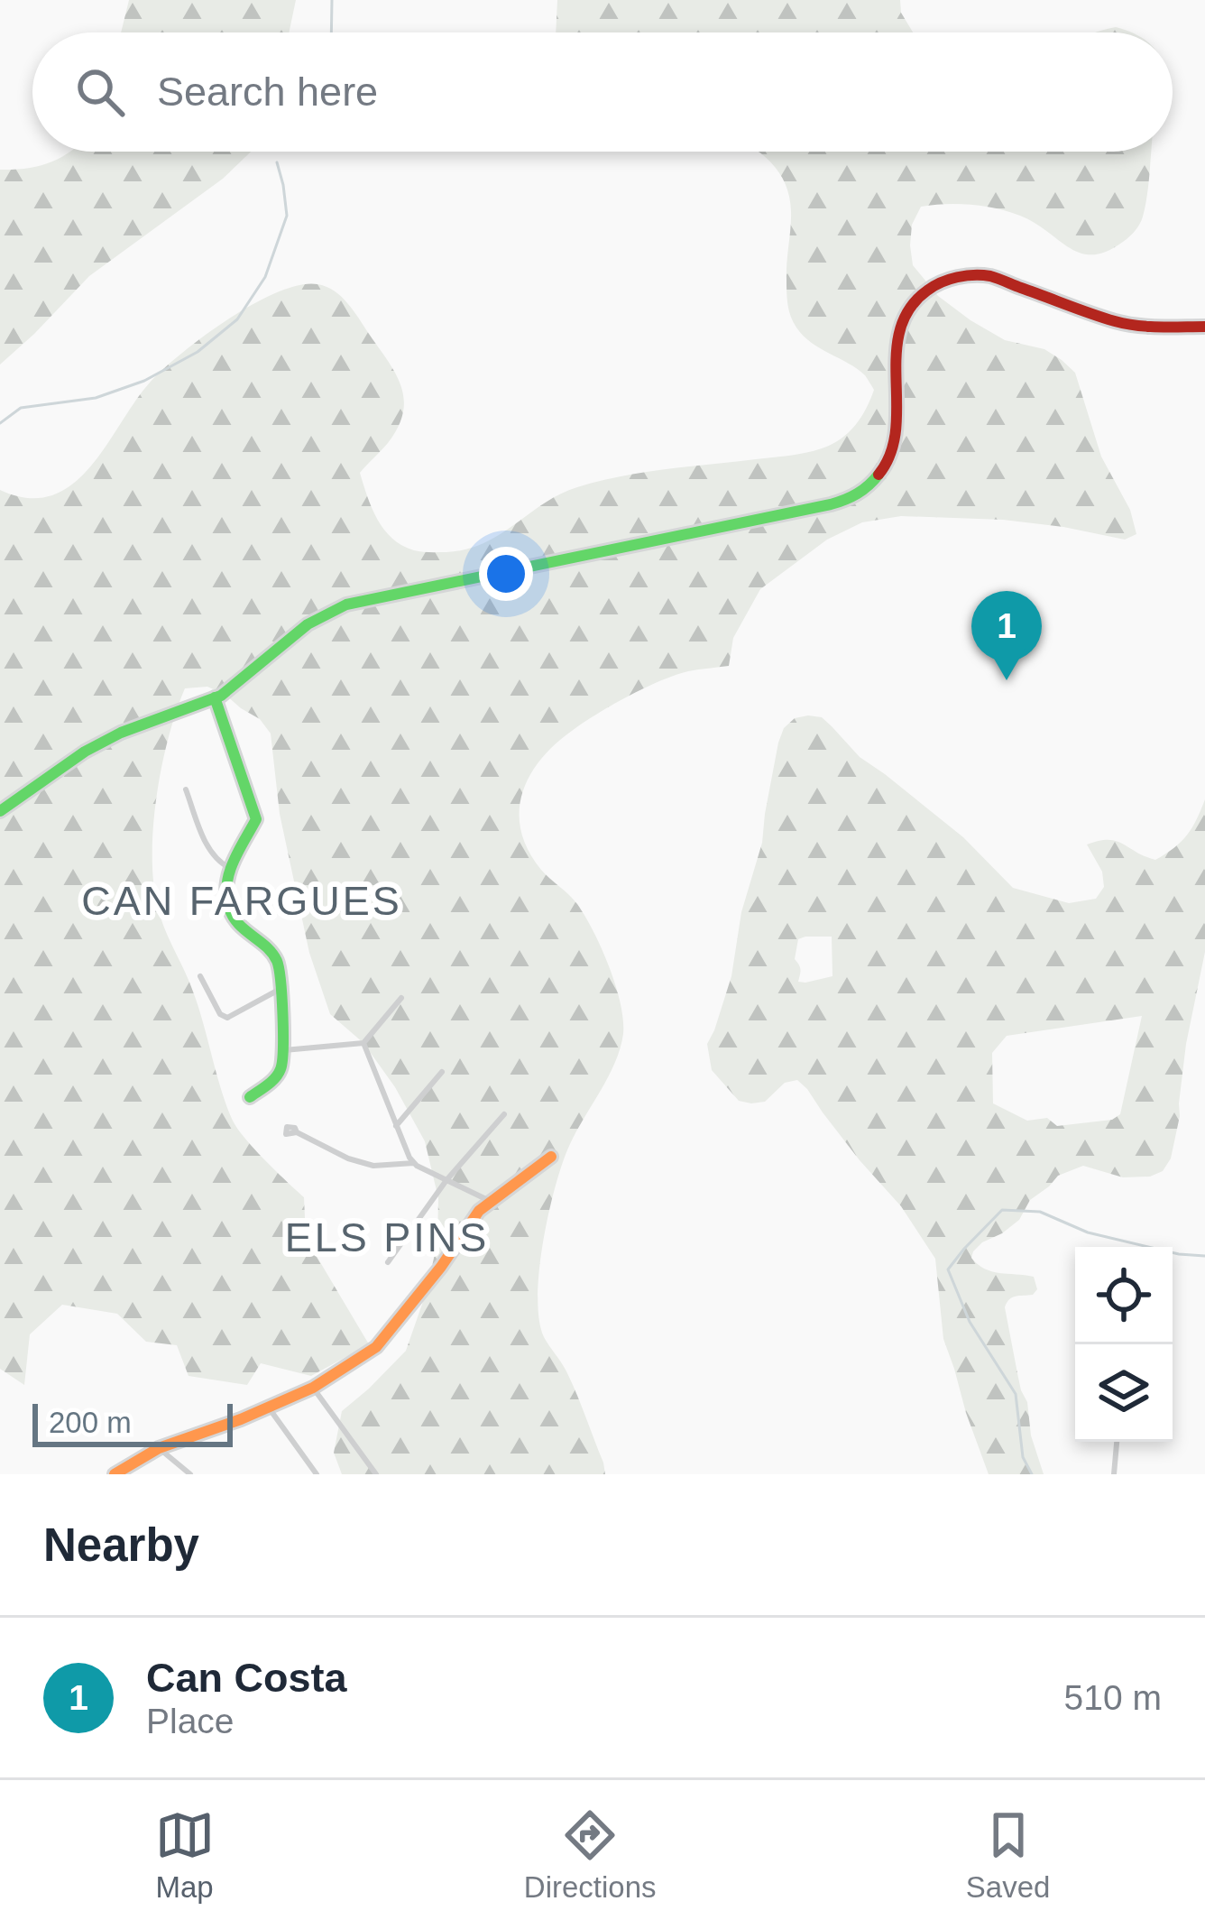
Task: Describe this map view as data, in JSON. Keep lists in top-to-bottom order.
{
  "districts": ["CAN FARGUES", "ELS PINS"],
  "scale_bar": "200 m",
  "page": {
    "search": "Search here",
    "pins": "1",
    "scale": "200 m",
    "heading": "Nearby",
    "list": [
      {
        "mark": "1",
        "name": "Can Costa",
        "note": "Place",
        "value": "510 m"
      }
    ],
    "nav": ["Map", "Directions", "Saved"]
  }
}
